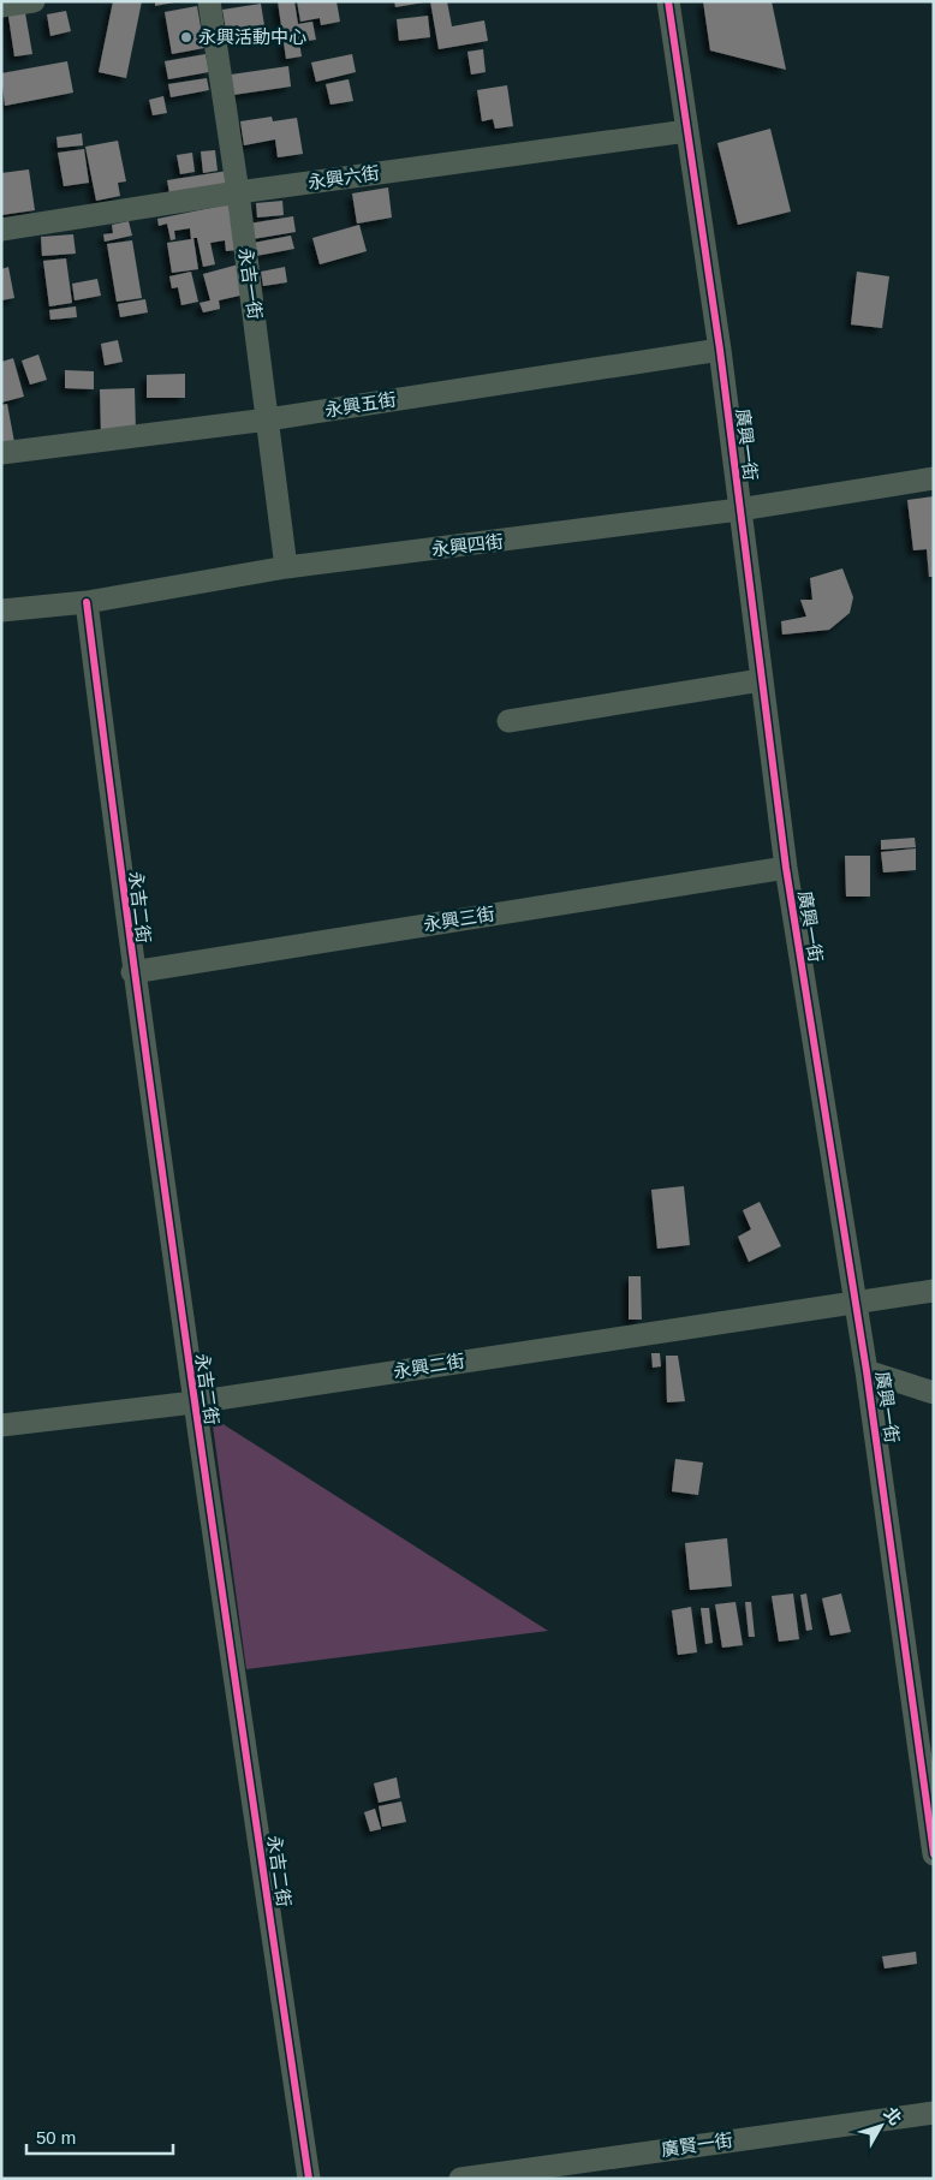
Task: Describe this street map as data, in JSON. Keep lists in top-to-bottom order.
{
  "streets": {
    "street": [
      "永興六街",
      "永吉一街",
      "永興五街",
      "廣興一街",
      "永興四街",
      "永吉二街",
      "永興三街",
      "永興二街",
      "廣賢一街"
    ]
  },
  "crossings": [
    ["永興六街", "永吉一街"],
    ["永興六街", "廣興一街"],
    ["永吉一街", "永興五街"],
    ["永吉一街", "永興四街"],
    ["永興五街", "廣興一街"],
    ["廣興一街", "永興四街"],
    ["廣興一街", "永興三街"],
    ["廣興一街", "永興二街"],
    ["永興四街", "永吉二街"],
    ["永吉二街", "永興三街"],
    ["永吉二街", "永興二街"]
  ],
  "places": ["永興活動中心"],
  "scale_bar": "50 m",
  "north": "top right"
}
